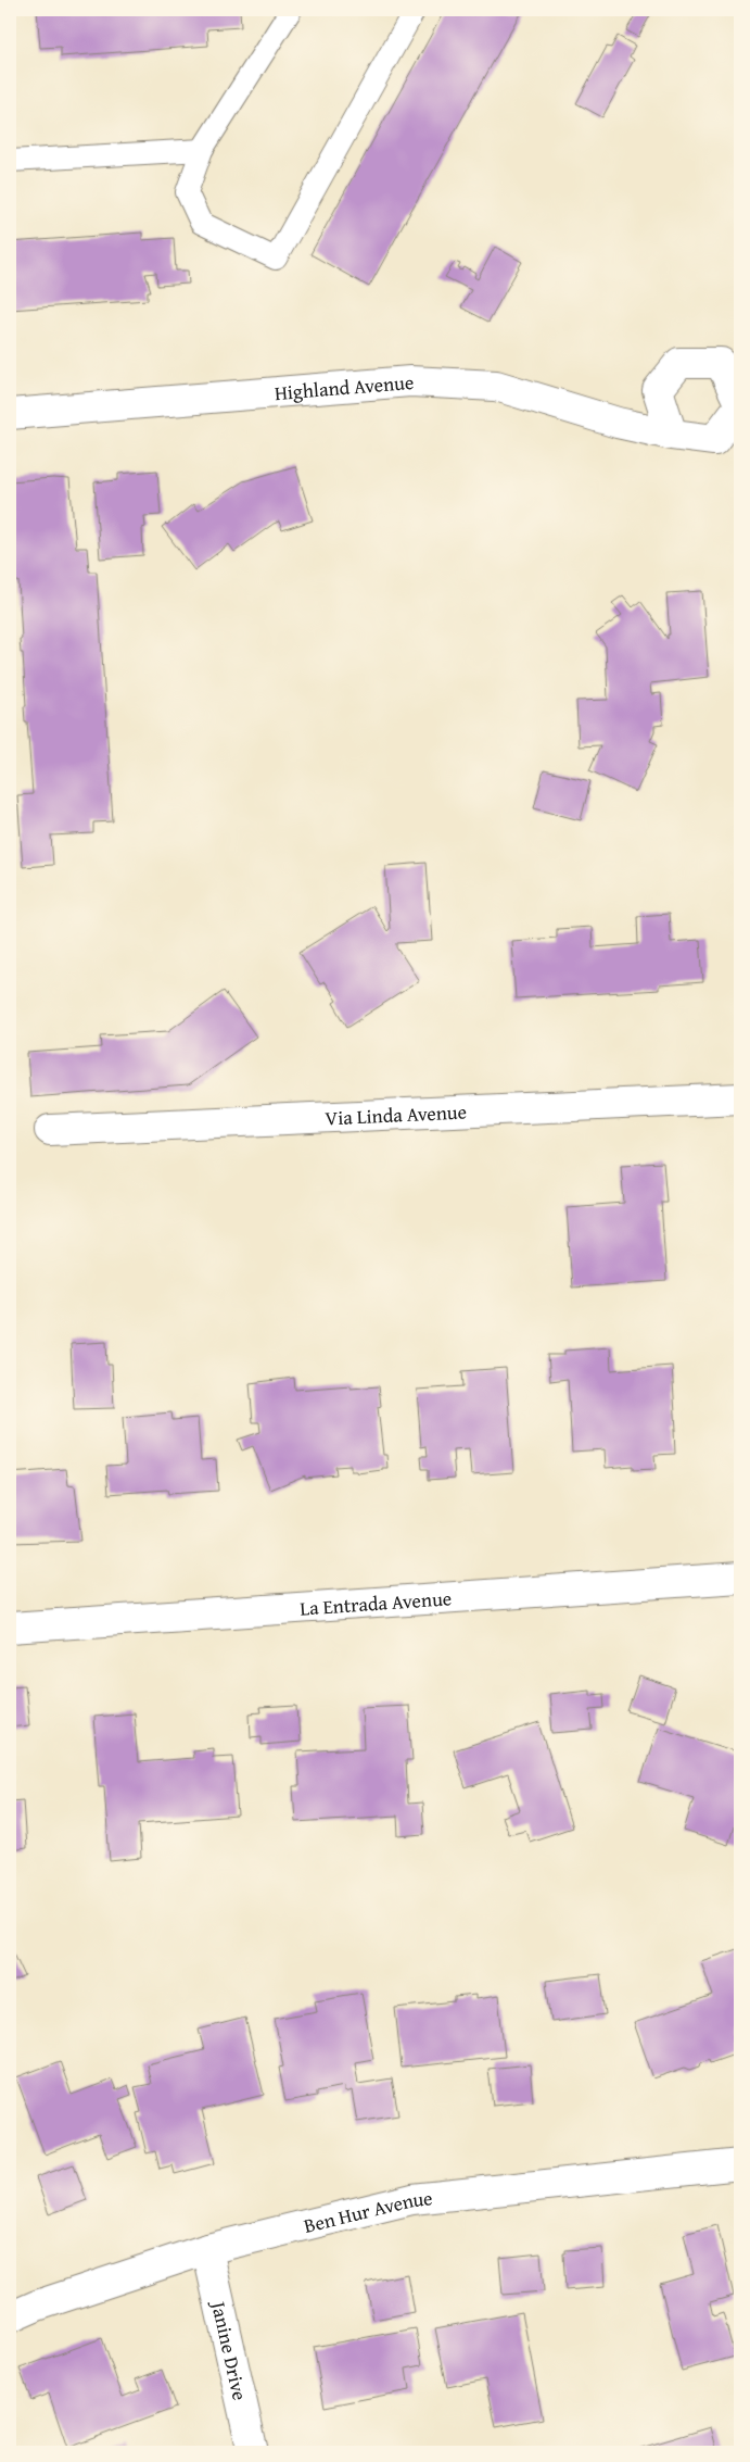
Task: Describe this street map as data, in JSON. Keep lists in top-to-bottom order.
{
  "streets": {
    "street": [
      "Highland Avenue",
      "Via Linda Avenue",
      "La Entrada Avenue",
      "Ben Hur Avenue",
      "Janine Drive"
    ]
  },
  "crossings": [
    ["Ben Hur Avenue", "Janine Drive"]
  ]
}
